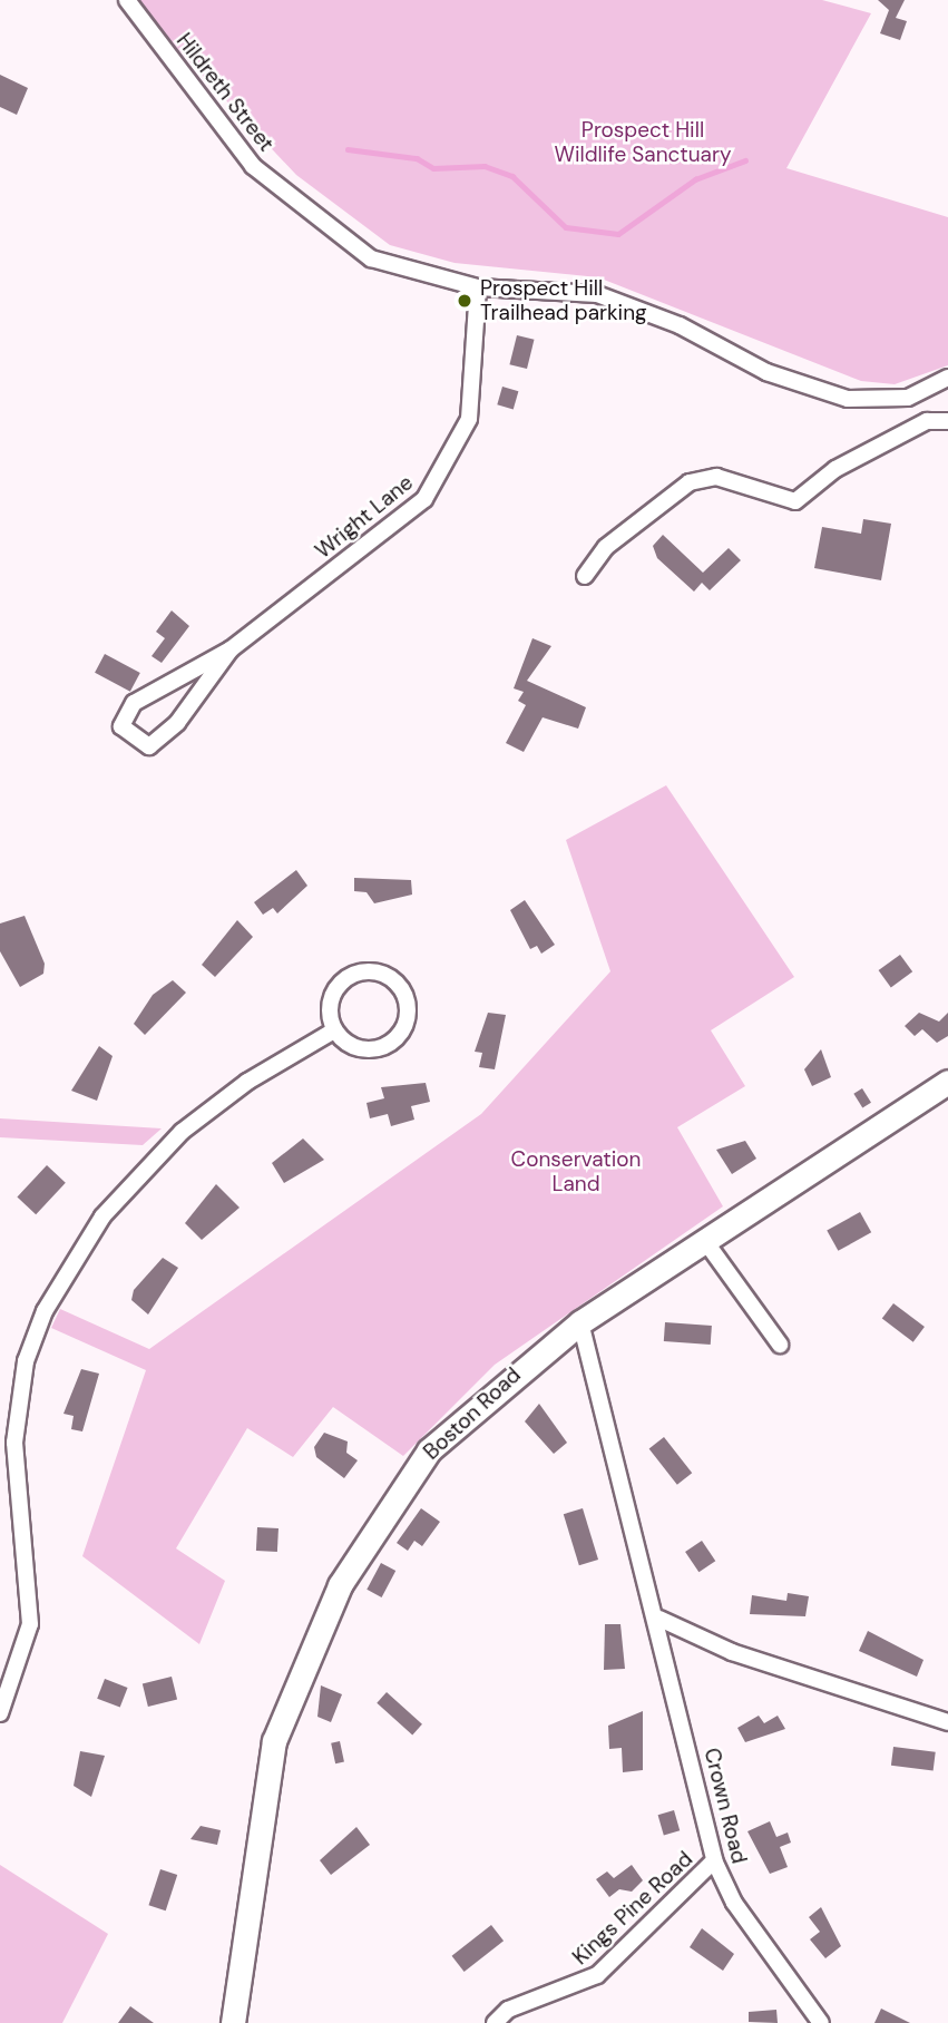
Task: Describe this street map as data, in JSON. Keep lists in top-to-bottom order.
{
  "streets": {
    "main road": ["Boston Road"],
    "street": [
      "Hildreth Street",
      "Wright Lane",
      "Crown Road",
      "Kings Pine Road"
    ]
  },
  "crossings": [
    ["Hildreth Street", "Wright Lane"],
    ["Boston Road", "Crown Road"],
    ["Crown Road", "Kings Pine Road"]
  ],
  "parks": ["Prospect Hill Wildlife Sanctuary", "Conservation Land"],
  "places": ["Prospect Hill Trailhead parking"]
}
